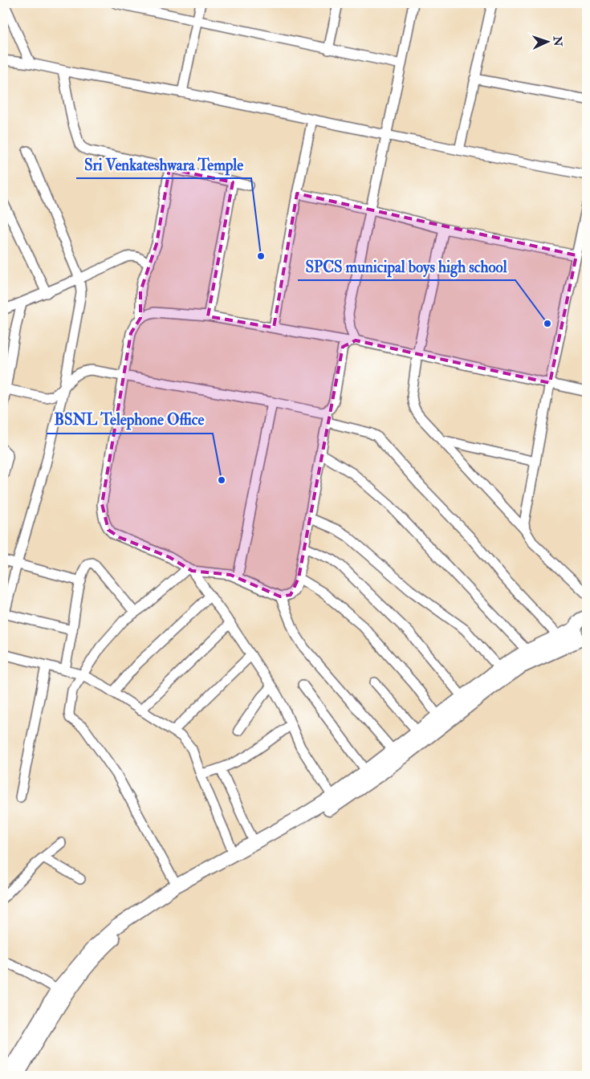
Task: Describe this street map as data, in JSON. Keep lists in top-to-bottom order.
{
  "places": ["Sri Venkateshwara Temple", "SPCS municipal boys high school", "BSNL Telephone Office"],
  "north": "right"
}
